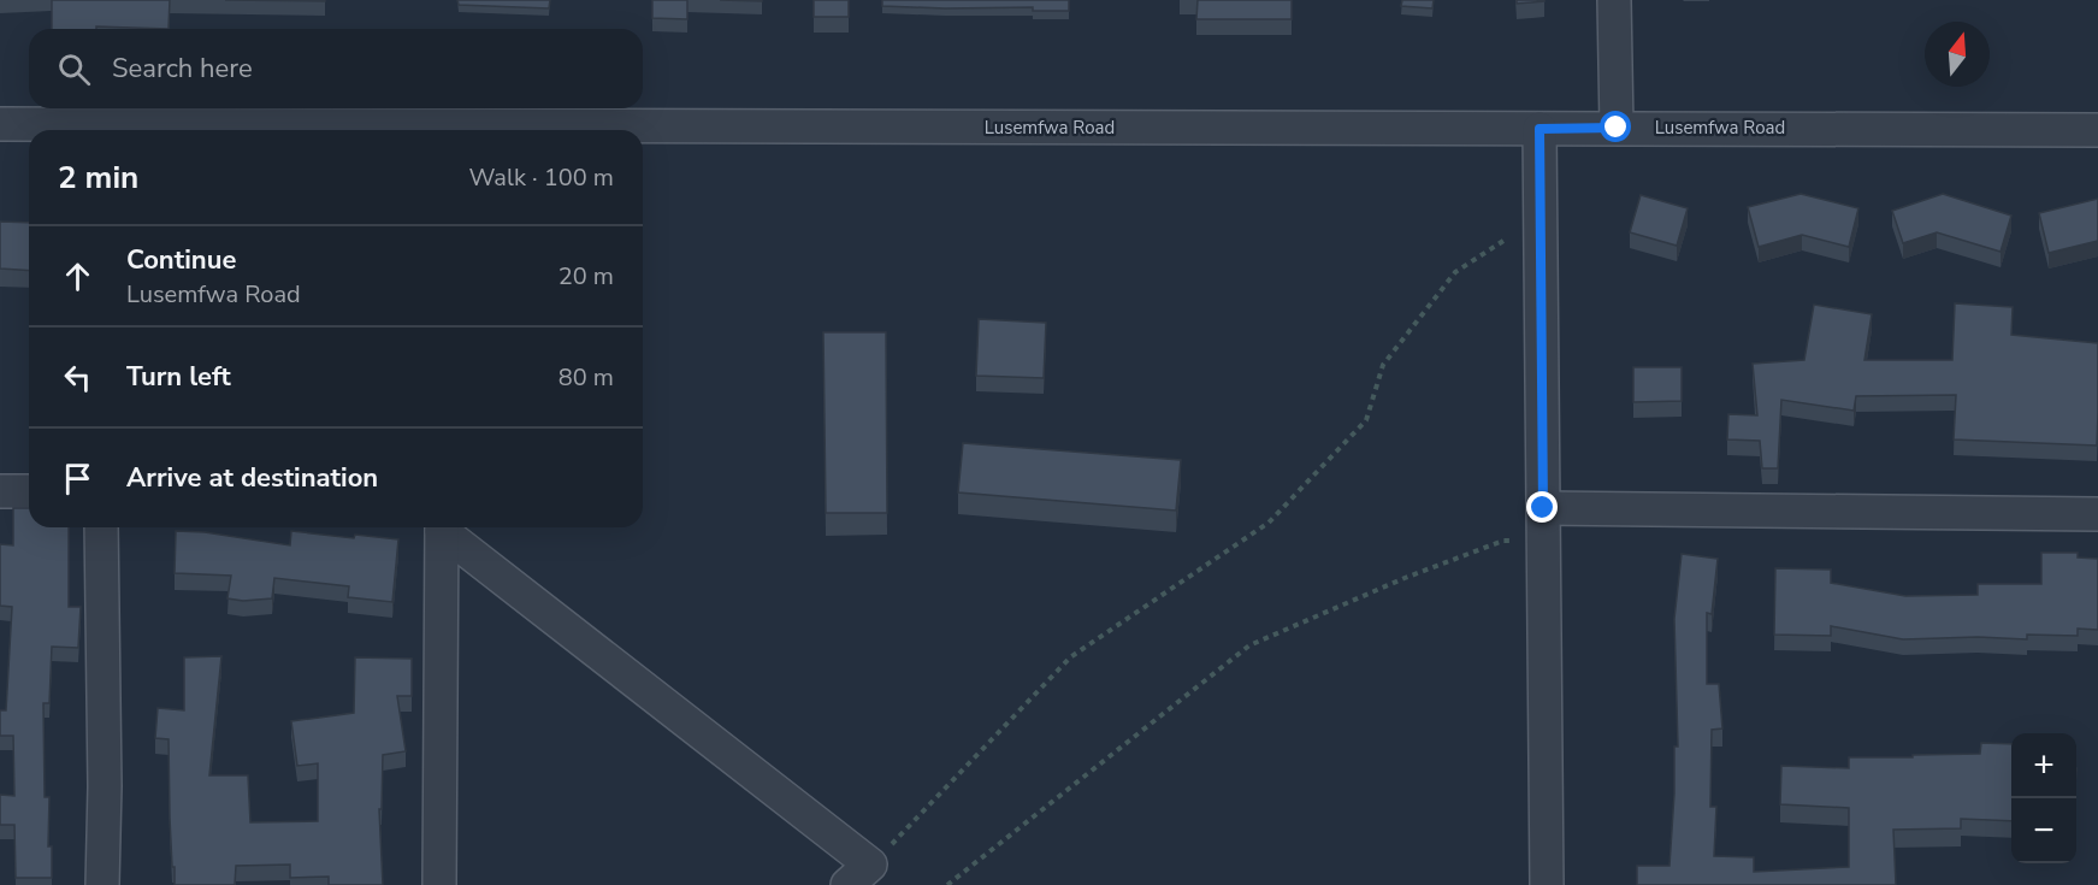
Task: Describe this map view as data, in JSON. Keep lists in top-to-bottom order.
{
  "streets": {
    "street": ["Lusemfwa Road"]
  },
  "north": "top",
  "page": {
    "search": "Search here",
    "heading": ["2 min", "Walk · 100 m"],
    "list": [
      ["Continue", "Lusemfwa Road", "20 m"],
      ["Turn left", "80 m"],
      "Arrive at destination"
    ],
    "map_buttons": ["+", "−"]
  }
}
